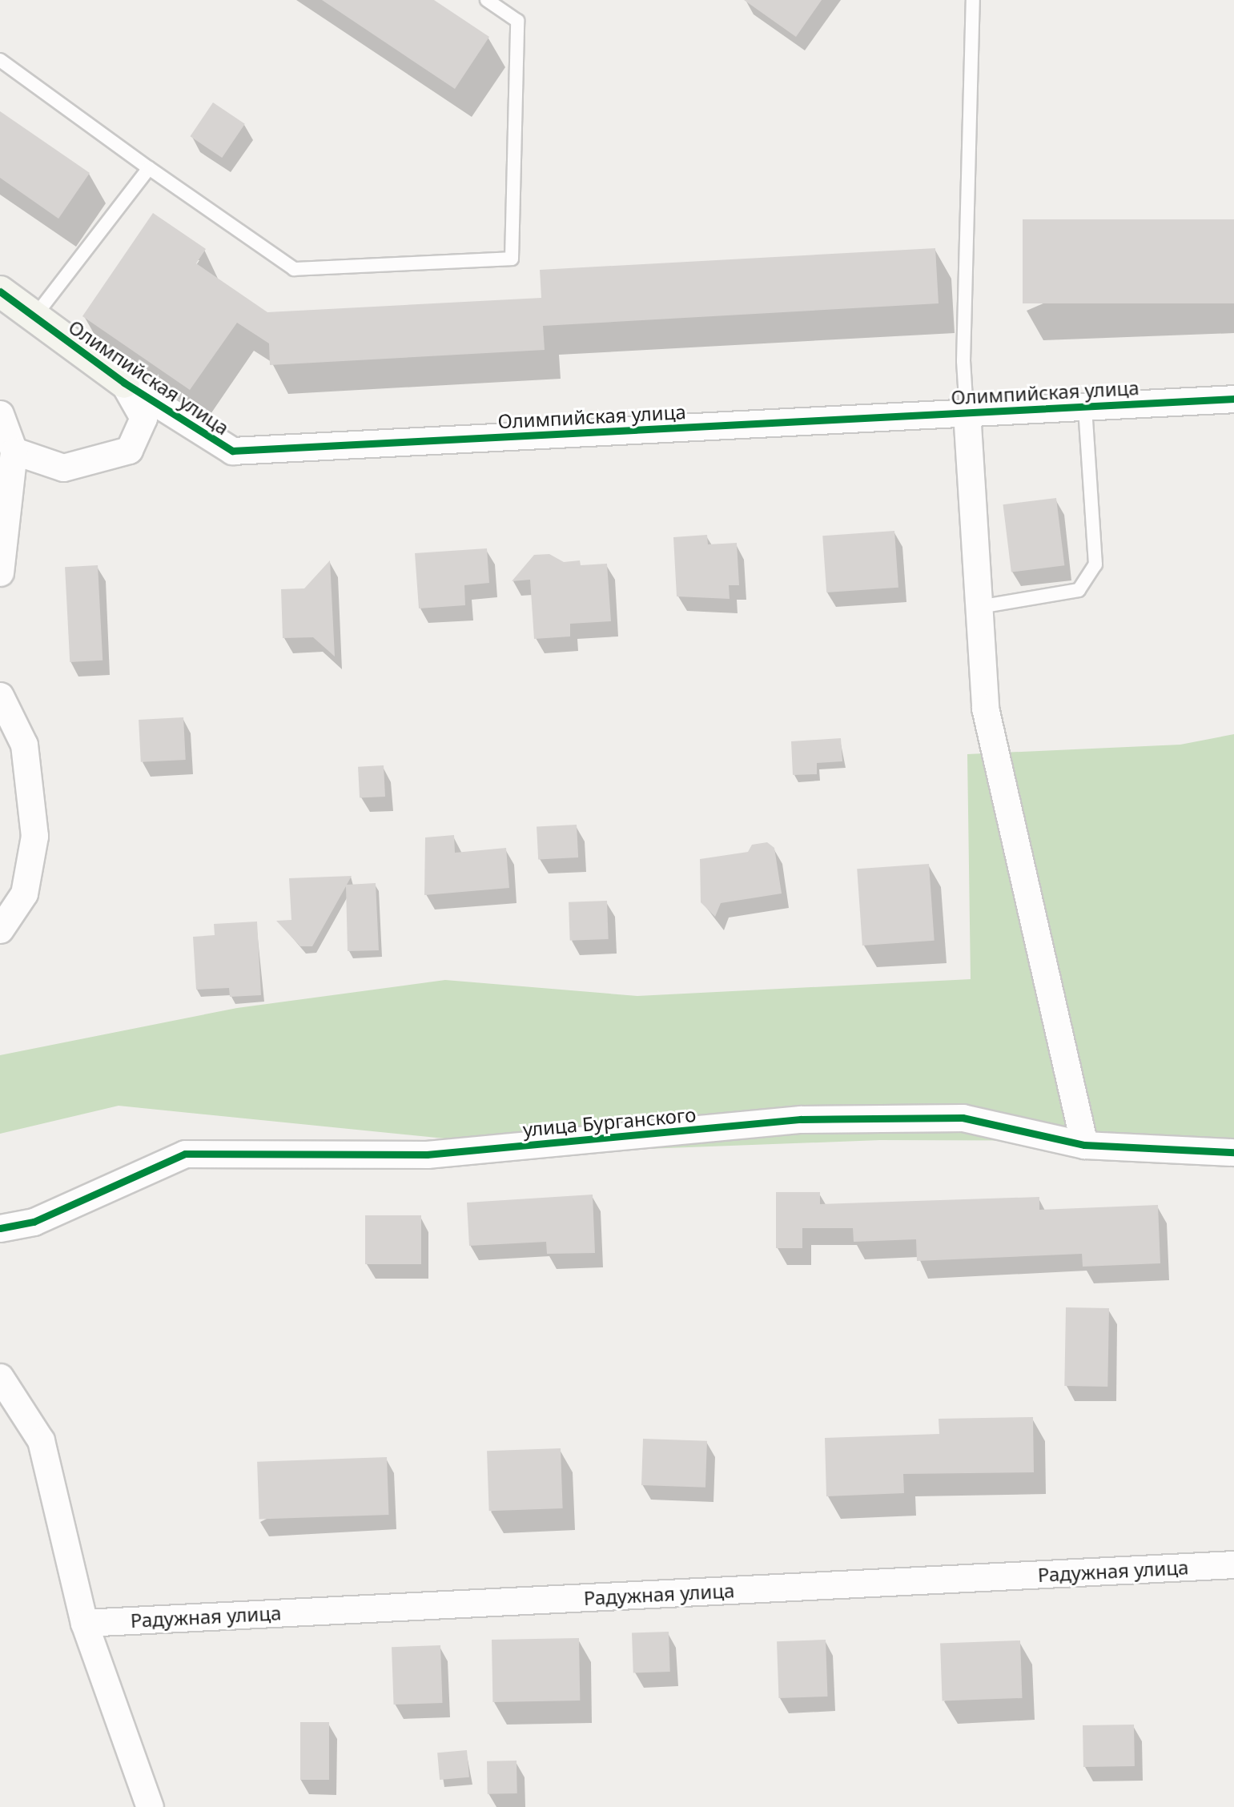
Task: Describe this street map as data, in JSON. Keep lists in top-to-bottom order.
{
  "streets": {
    "street": ["Олимпийская улица", "улица Бурганского", "Радужная улица"]
  }
}
